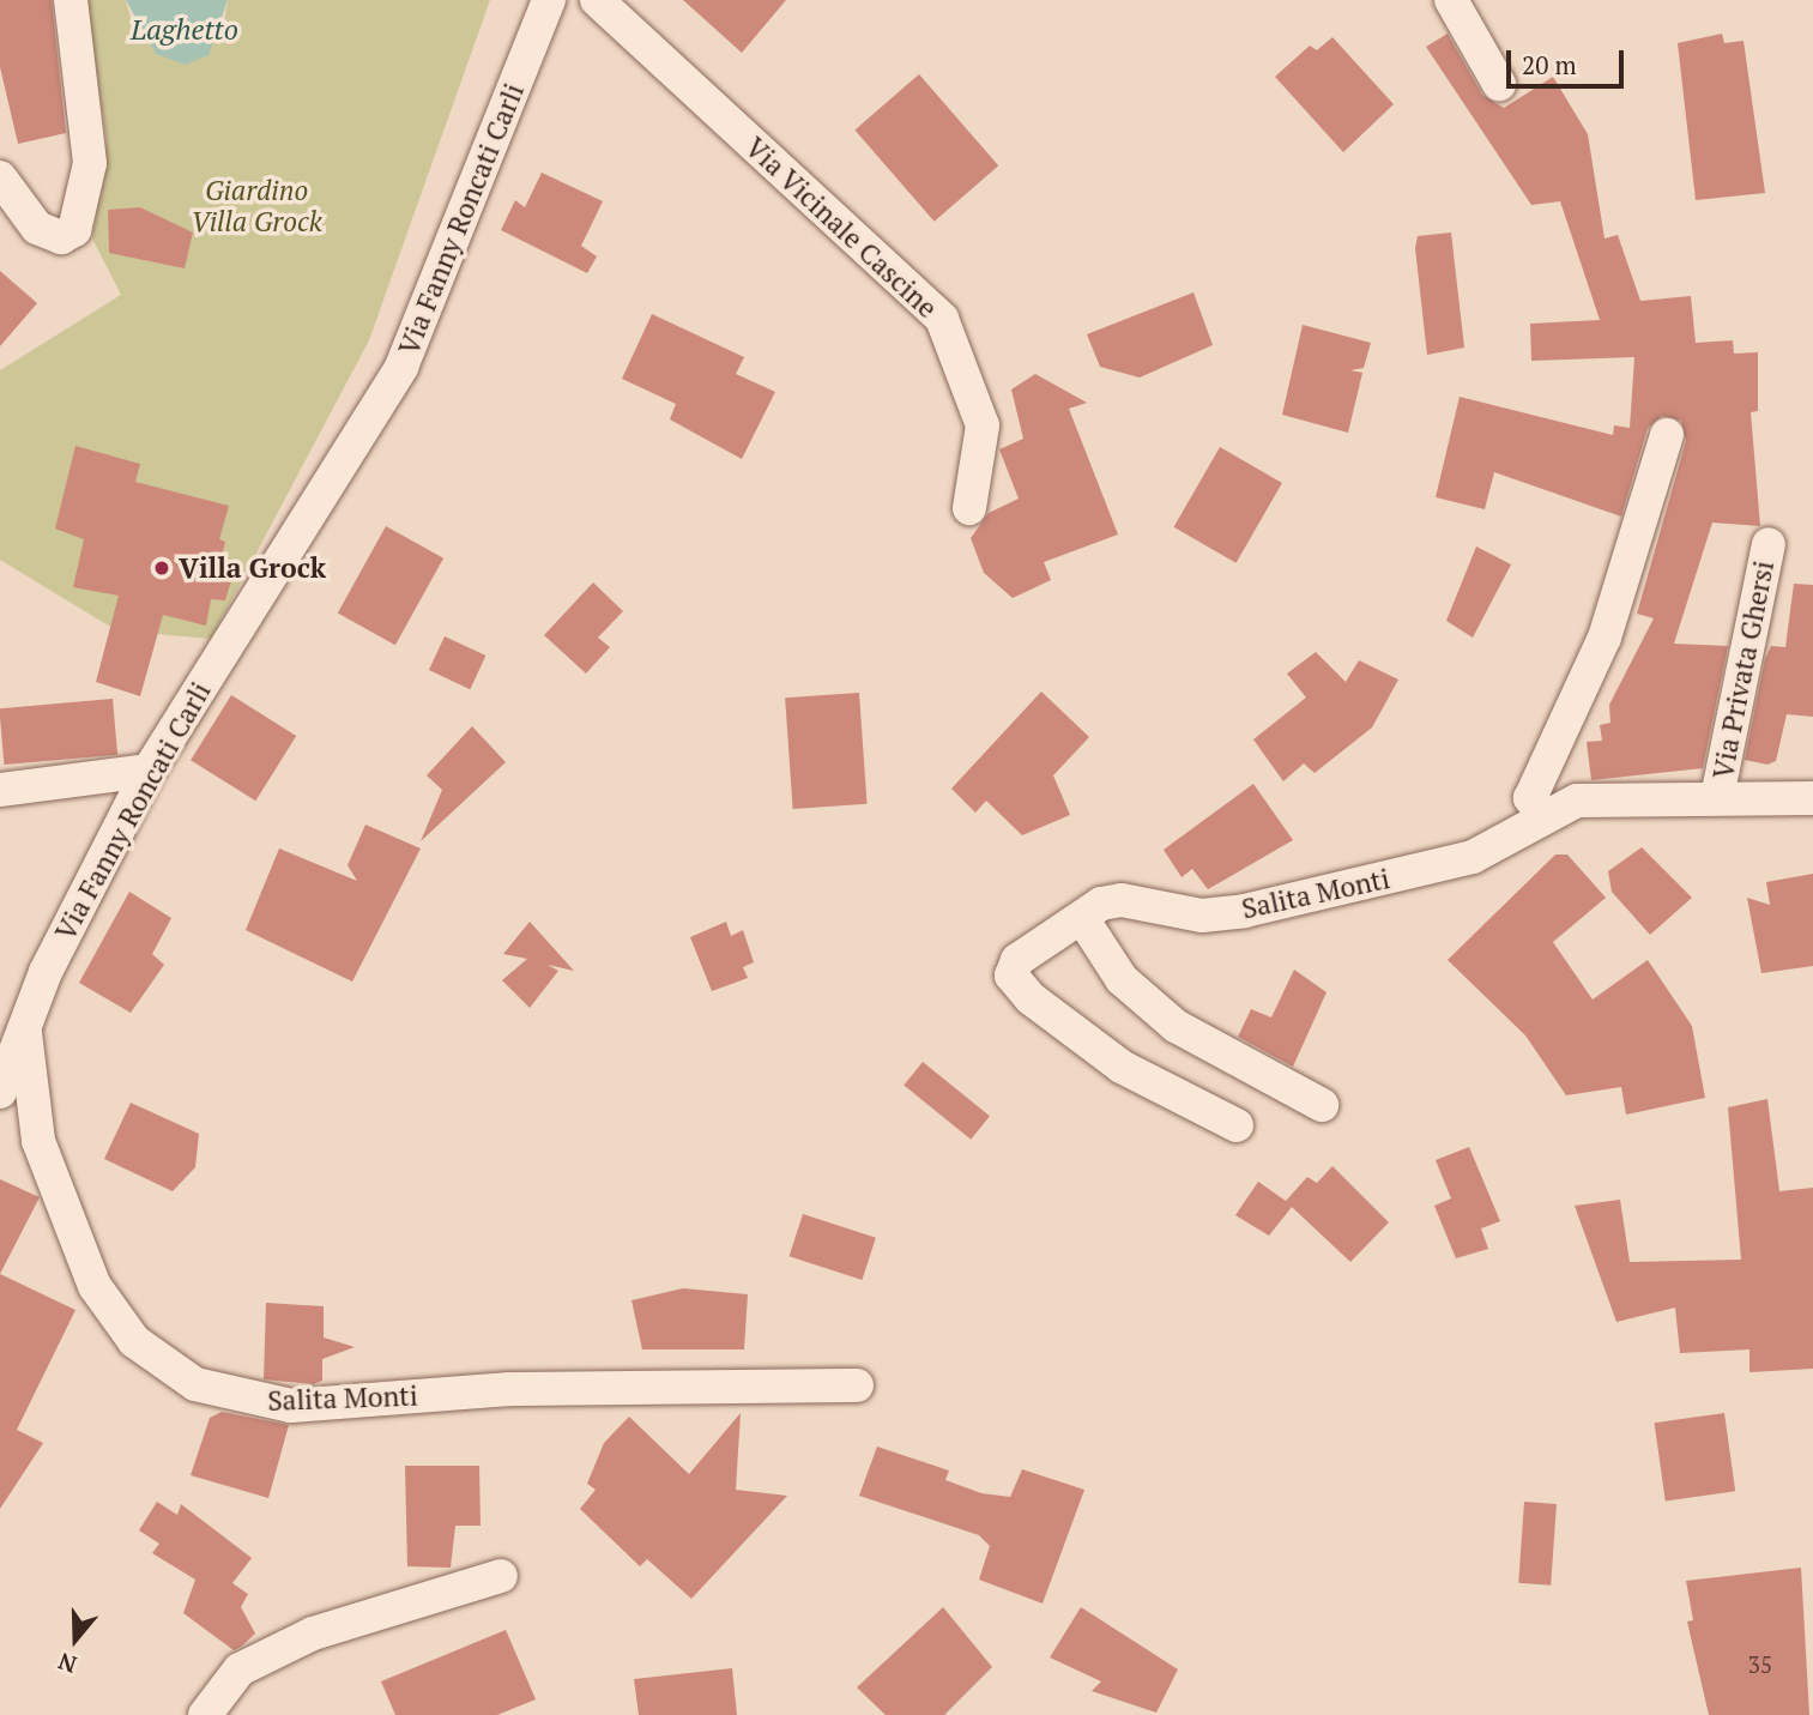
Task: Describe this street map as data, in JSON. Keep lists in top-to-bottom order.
{
  "streets": {
    "street": [
      "Via Fanny Roncati Carli",
      "Via Vicinale Cascine",
      "Via Privata Ghersi",
      "Salita Monti"
    ]
  },
  "crossings": [
    ["Via Fanny Roncati Carli", "Salita Monti"],
    ["Via Privata Ghersi", "Salita Monti"]
  ],
  "water": ["Laghetto"],
  "parks": ["Giardino Villa Grock"],
  "places": ["Villa Grock"],
  "house_numbers": ["35"],
  "scale_bar": "20 m",
  "north": "bottom"
}
